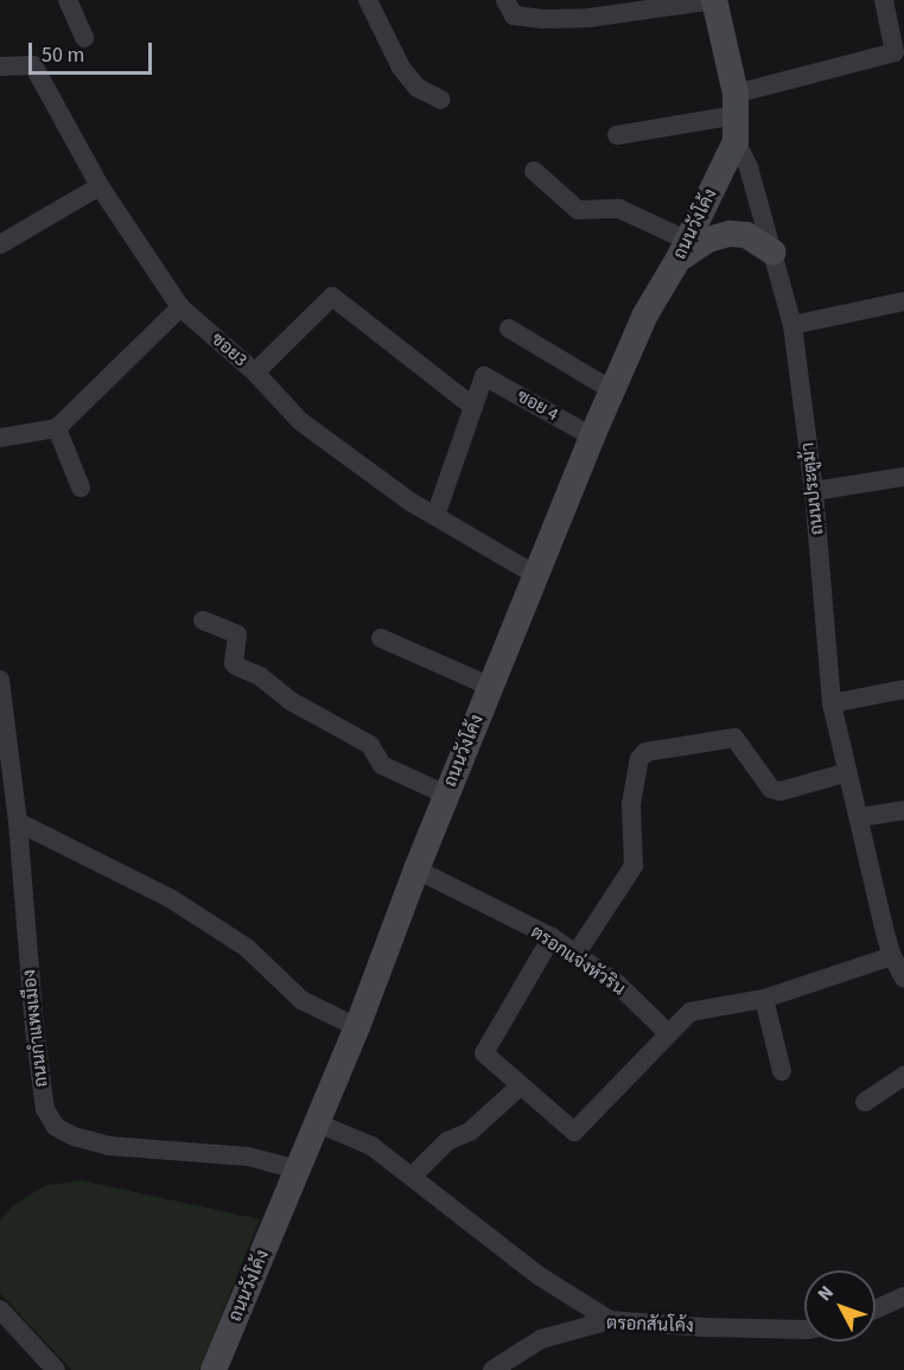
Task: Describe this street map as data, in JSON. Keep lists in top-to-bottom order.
{
  "streets": {
    "main road": ["ถนนวังโค้ง", "ถนนประตูม้า"],
    "street": [
      "ซอย3",
      "ซอย 4",
      "ตรอกแจ่งหัวริน",
      "ถนนกำแพงเมือง",
      "ตรอกสันโค้ง"
    ]
  },
  "crossings": [
    ["ถนนวังโค้ง", "ซอย3"],
    ["ถนนวังโค้ง", "ซอย 4"],
    ["ถนนวังโค้ง", "ถนนประตูม้า"],
    ["ถนนวังโค้ง", "ตรอกแจ่งหัวริน"],
    ["ถนนวังโค้ง", "ถนนกำแพงเมือง"]
  ],
  "scale_bar": "50 m",
  "north": "top left"
}
